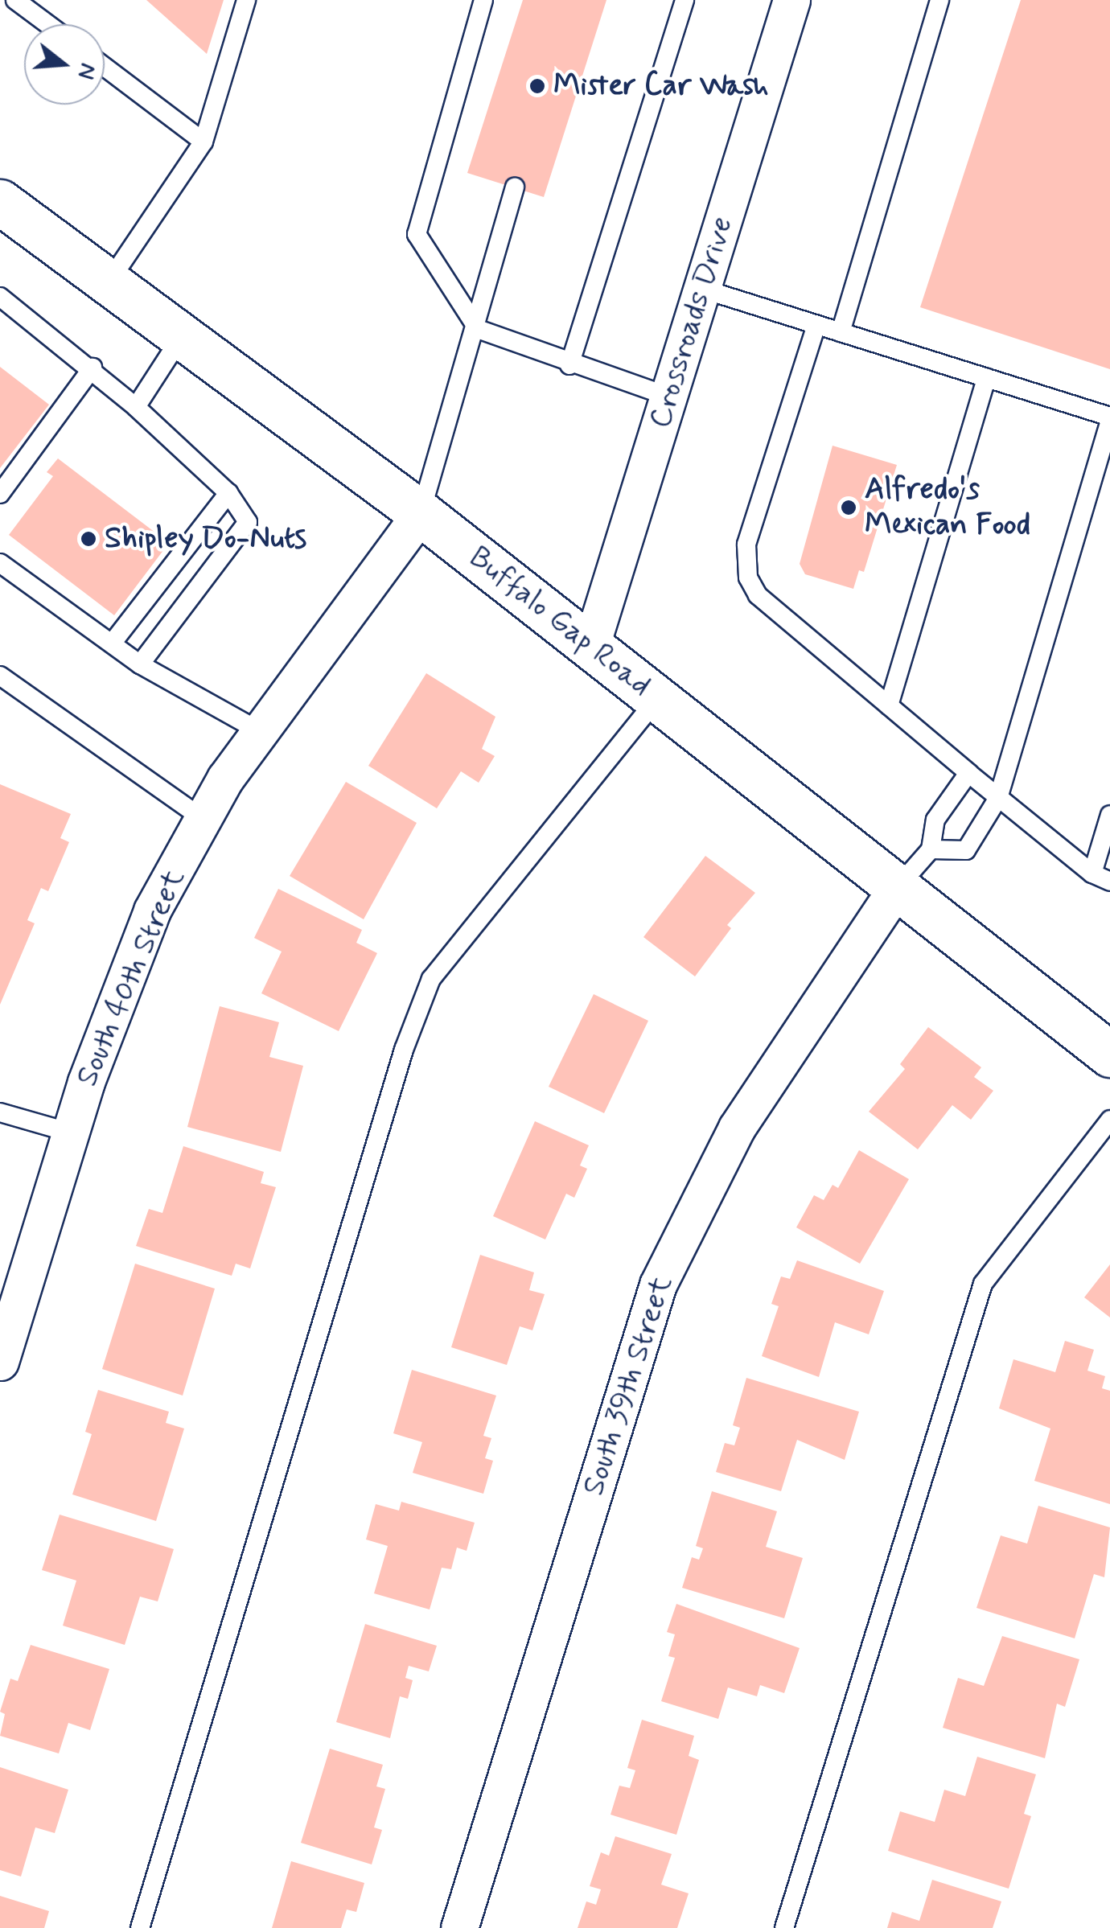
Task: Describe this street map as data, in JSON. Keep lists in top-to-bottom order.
{
  "streets": {
    "main road": ["Buffalo Gap Road"],
    "street": ["Crossroads Drive", "South 40th Street", "South 39th Street"]
  },
  "crossings": [
    ["Crossroads Drive", "Buffalo Gap Road"],
    ["Buffalo Gap Road", "South 40th Street"],
    ["Buffalo Gap Road", "South 39th Street"]
  ],
  "places": ["Mister Car Wash", "Alfredo's Mexican Food", "Shipley Do-Nuts"],
  "north": "right"
}
